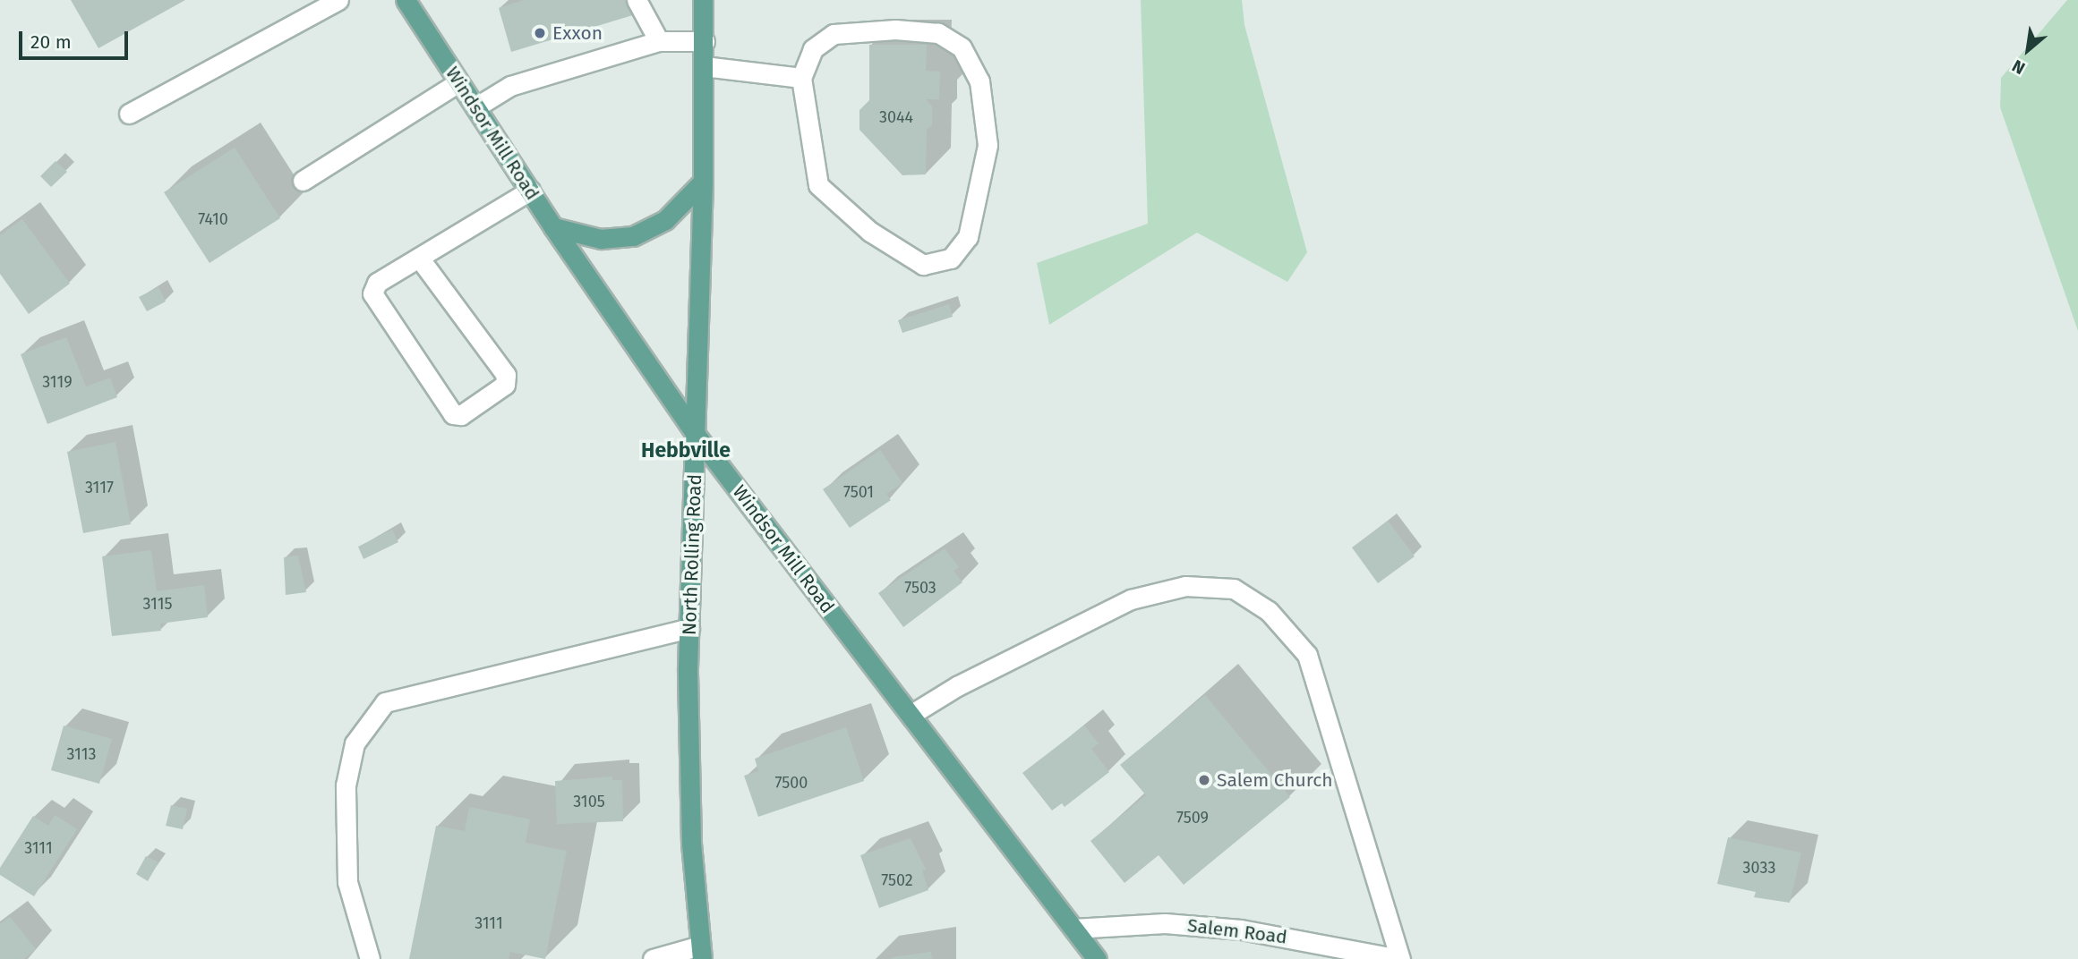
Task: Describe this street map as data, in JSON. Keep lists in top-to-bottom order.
{
  "streets": {
    "main road": ["Windsor Mill Road", "North Rolling Road"],
    "street": ["Salem Road"]
  },
  "crossings": [
    ["Windsor Mill Road", "North Rolling Road"],
    ["Windsor Mill Road", "Salem Road"]
  ],
  "districts": ["Hebbville"],
  "places": ["Exxon", "Salem Church"],
  "house_numbers": [
    "3044",
    "7410",
    "3119",
    "3117",
    "7501",
    "7503",
    "3115",
    "3113",
    "7500",
    "3105",
    "7509",
    "3111",
    "3033",
    "7502",
    "3111"
  ],
  "scale_bar": "20 m",
  "north": "bottom left"
}
